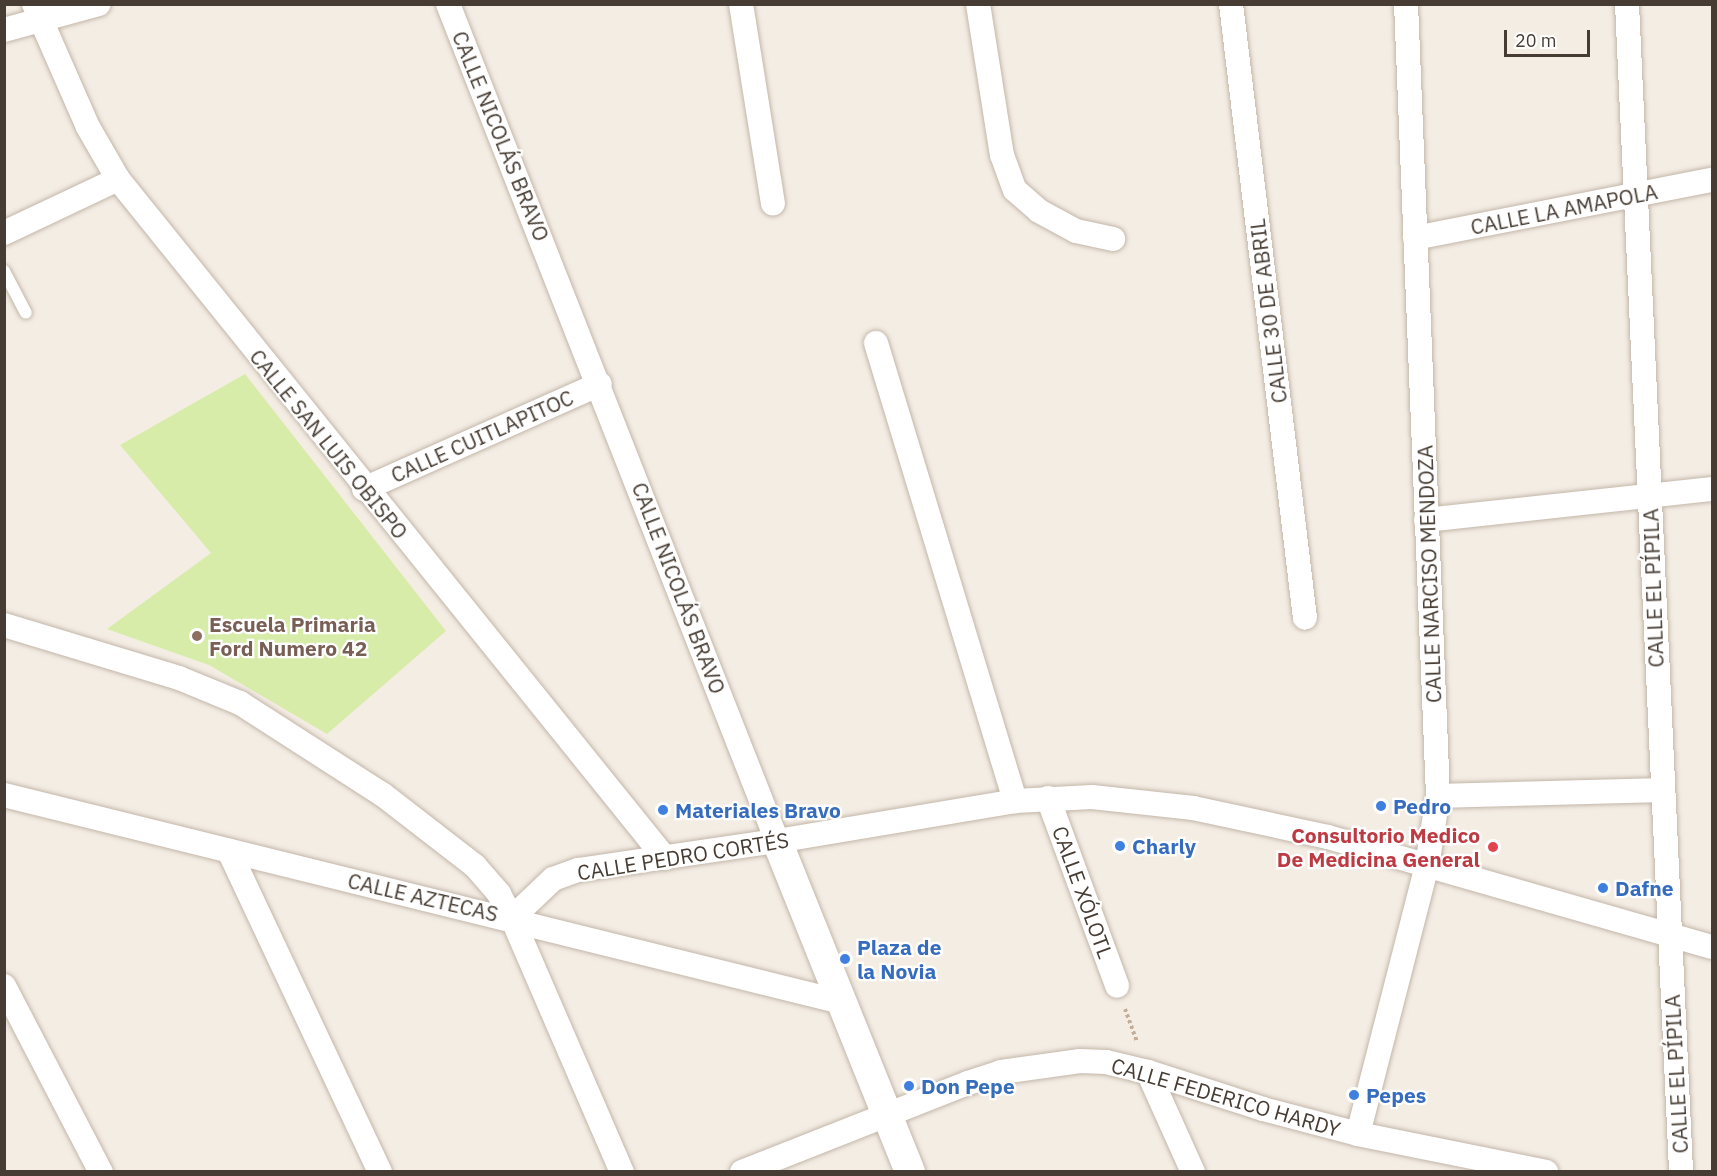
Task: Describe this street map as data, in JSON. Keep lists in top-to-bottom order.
{
  "streets": {
    "street": [
      "CALLE NICOLÁS BRAVO",
      "CALLE LA AMAPOLA",
      "CALLE 30 DE ABRIL",
      "CALLE CUITLAPITOC",
      "CALLE SAN LUIS OBISPO",
      "CALLE NARCISO MENDOZA",
      "CALLE EL PÍPILA",
      "CALLE PEDRO CORTÉS",
      "CALLE XÓLOTL",
      "CALLE AZTECAS",
      "CALLE FEDERICO HARDY"
    ]
  },
  "crossings": [
    ["CALLE NICOLÁS BRAVO", "CALLE CUITLAPITOC"],
    ["CALLE NICOLÁS BRAVO", "CALLE PEDRO CORTÉS"],
    ["CALLE NICOLÁS BRAVO", "CALLE AZTECAS"],
    ["CALLE NICOLÁS BRAVO", "CALLE FEDERICO HARDY"],
    ["CALLE LA AMAPOLA", "CALLE NARCISO MENDOZA"],
    ["CALLE LA AMAPOLA", "CALLE EL PÍPILA"],
    ["CALLE CUITLAPITOC", "CALLE SAN LUIS OBISPO"],
    ["CALLE SAN LUIS OBISPO", "CALLE PEDRO CORTÉS"],
    ["CALLE NARCISO MENDOZA", "CALLE PEDRO CORTÉS"],
    ["CALLE NARCISO MENDOZA", "CALLE FEDERICO HARDY"],
    ["CALLE EL PÍPILA", "CALLE PEDRO CORTÉS"],
    ["CALLE PEDRO CORTÉS", "CALLE XÓLOTL"],
    ["CALLE PEDRO CORTÉS", "CALLE AZTECAS"]
  ],
  "places": [
    "Escuela Primaria Ford Numero 42",
    "Pedro",
    "Materiales Bravo",
    "Charly",
    "Consultorio Medico De Medicina General",
    "Dafne",
    "Plaza de la Novia",
    "Don Pepe",
    "Pepes"
  ],
  "scale_bar": "20 m"
}
